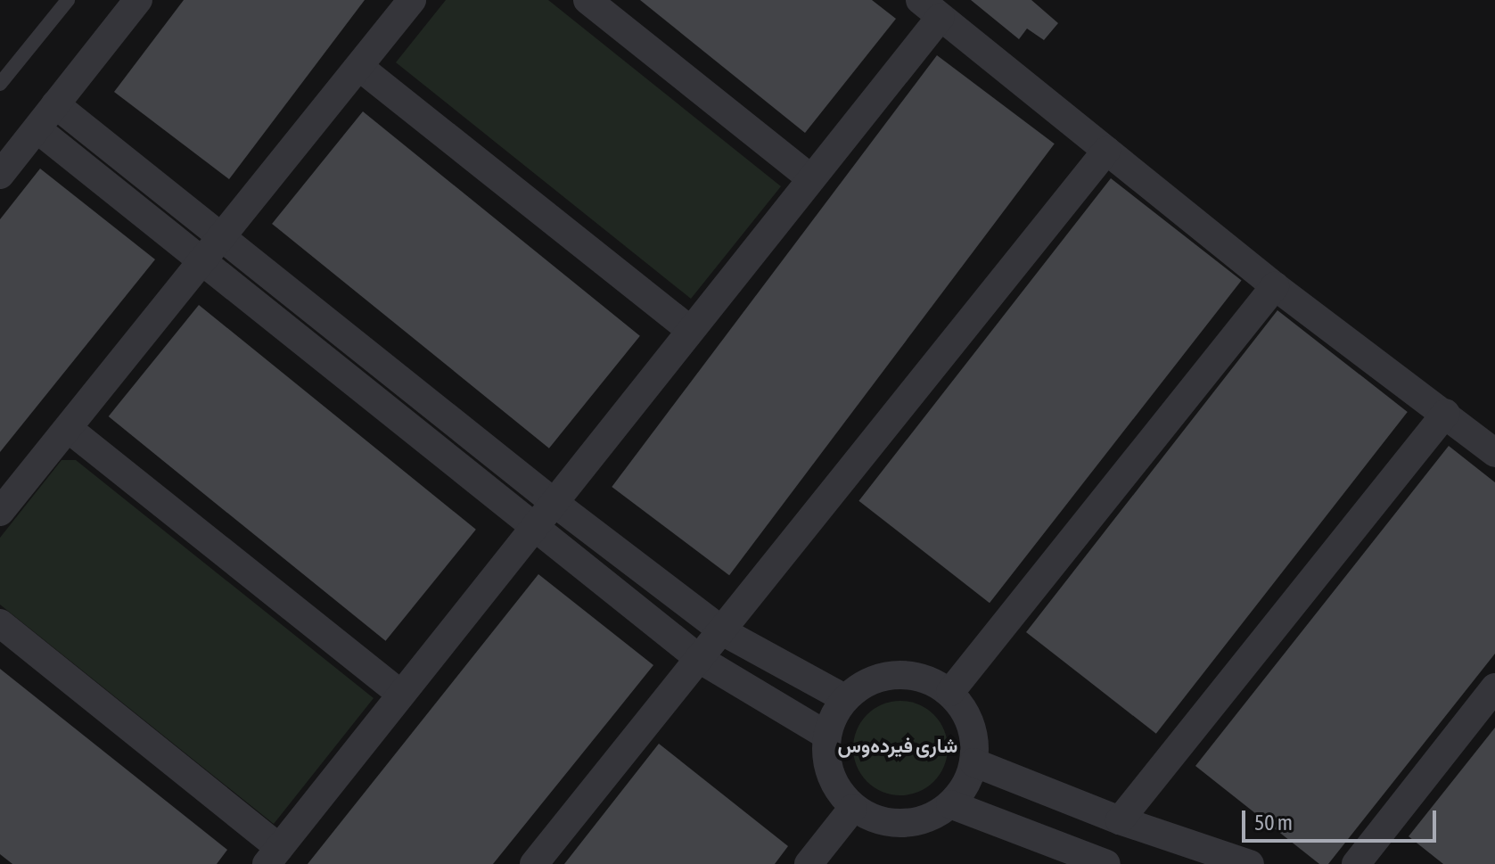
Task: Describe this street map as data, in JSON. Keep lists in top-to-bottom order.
{
  "districts": ["شاری فیردەوس"],
  "scale_bar": "50 m"
}
